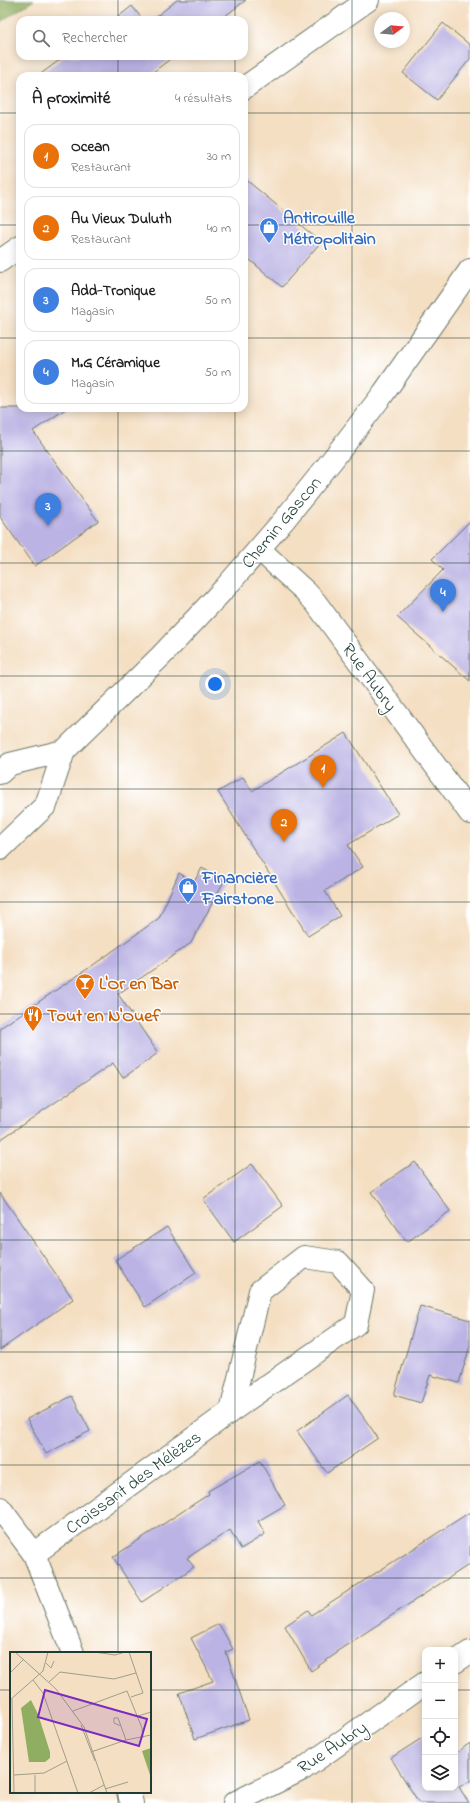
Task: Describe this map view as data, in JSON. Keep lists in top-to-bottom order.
{
  "streets": {
    "street": ["Chemin Gascon", "Rue Aubry", "Croissant des Mélèzes"]
  },
  "crossings": [
    ["Chemin Gascon", "Rue Aubry"]
  ],
  "places": {
    "shop": ["Antirouille Métropolitain", "Financière Fairstone"],
    "bar": ["L'Or en Bar"],
    "restaurant": ["Tout en N'Ouef"]
  },
  "north": "right",
  "page": {
    "search": "Rechercher",
    "heading": ["À proximité", "4 résultats"],
    "list": [
      {
        "mark": "1",
        "name": "Ocean",
        "note": "Restaurant",
        "value": "30 m"
      },
      {
        "mark": "2",
        "name": "Au Vieux Duluth",
        "note": "Restaurant",
        "value": "40 m"
      },
      {
        "mark": "3",
        "name": "Add-Tronique",
        "note": "Magasin",
        "value": "50 m"
      },
      {
        "mark": "4",
        "name": "M.G Céramique",
        "note": "Magasin",
        "value": "50 m"
      }
    ],
    "pins": [
      "3",
      "4",
      "1",
      "2"
    ],
    "map_buttons": ["+", "−"]
  }
}
